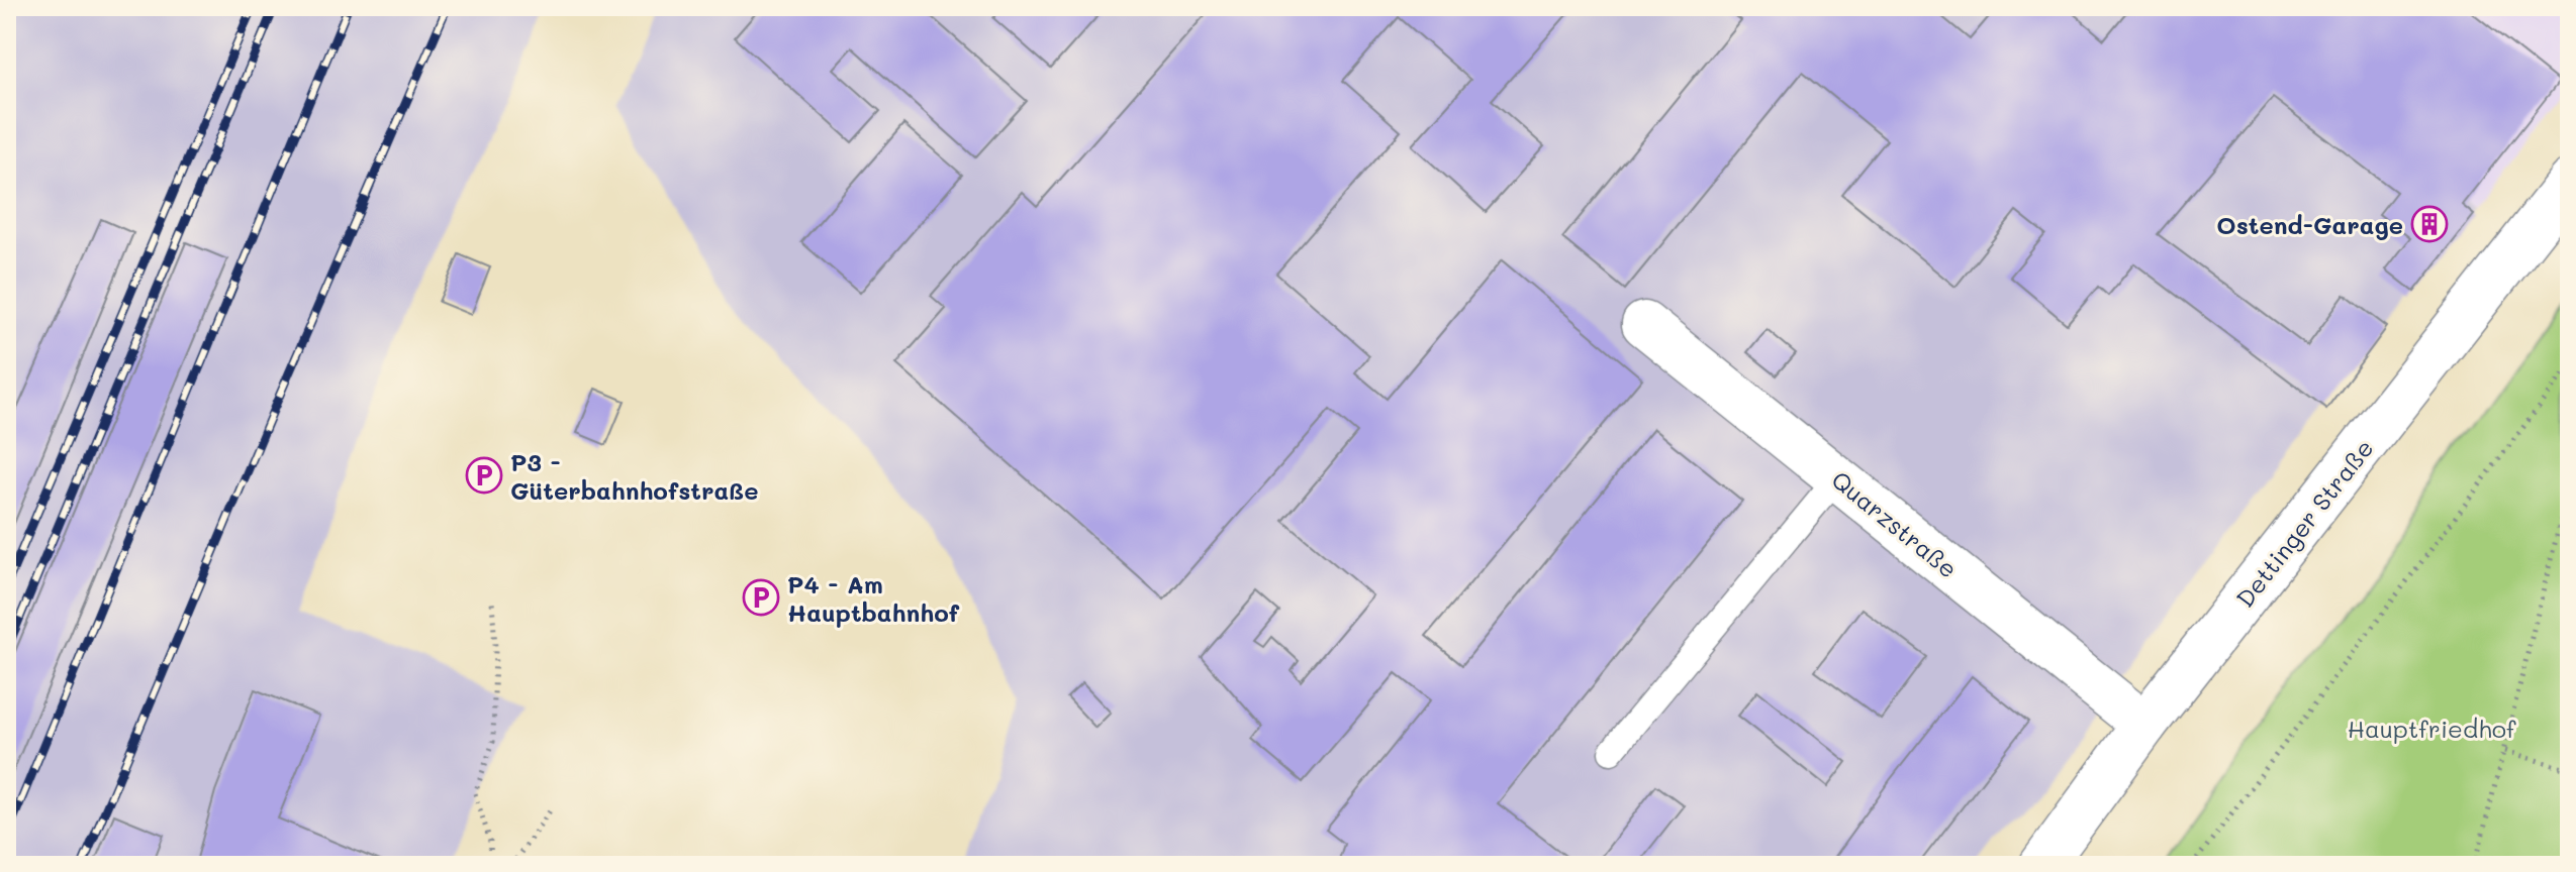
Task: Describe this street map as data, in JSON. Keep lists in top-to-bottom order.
{
  "streets": {
    "street": ["Dettinger Straße", "Quarzstraße"]
  },
  "crossings": [
    ["Dettinger Straße", "Quarzstraße"]
  ],
  "parks": ["Hauptfriedhof"],
  "places": {
    "building": ["Ostend-Garage"],
    "parking": ["P3 - Güterbahnhofstraße", "P4 - Am Hauptbahnhof"]
  }
}
